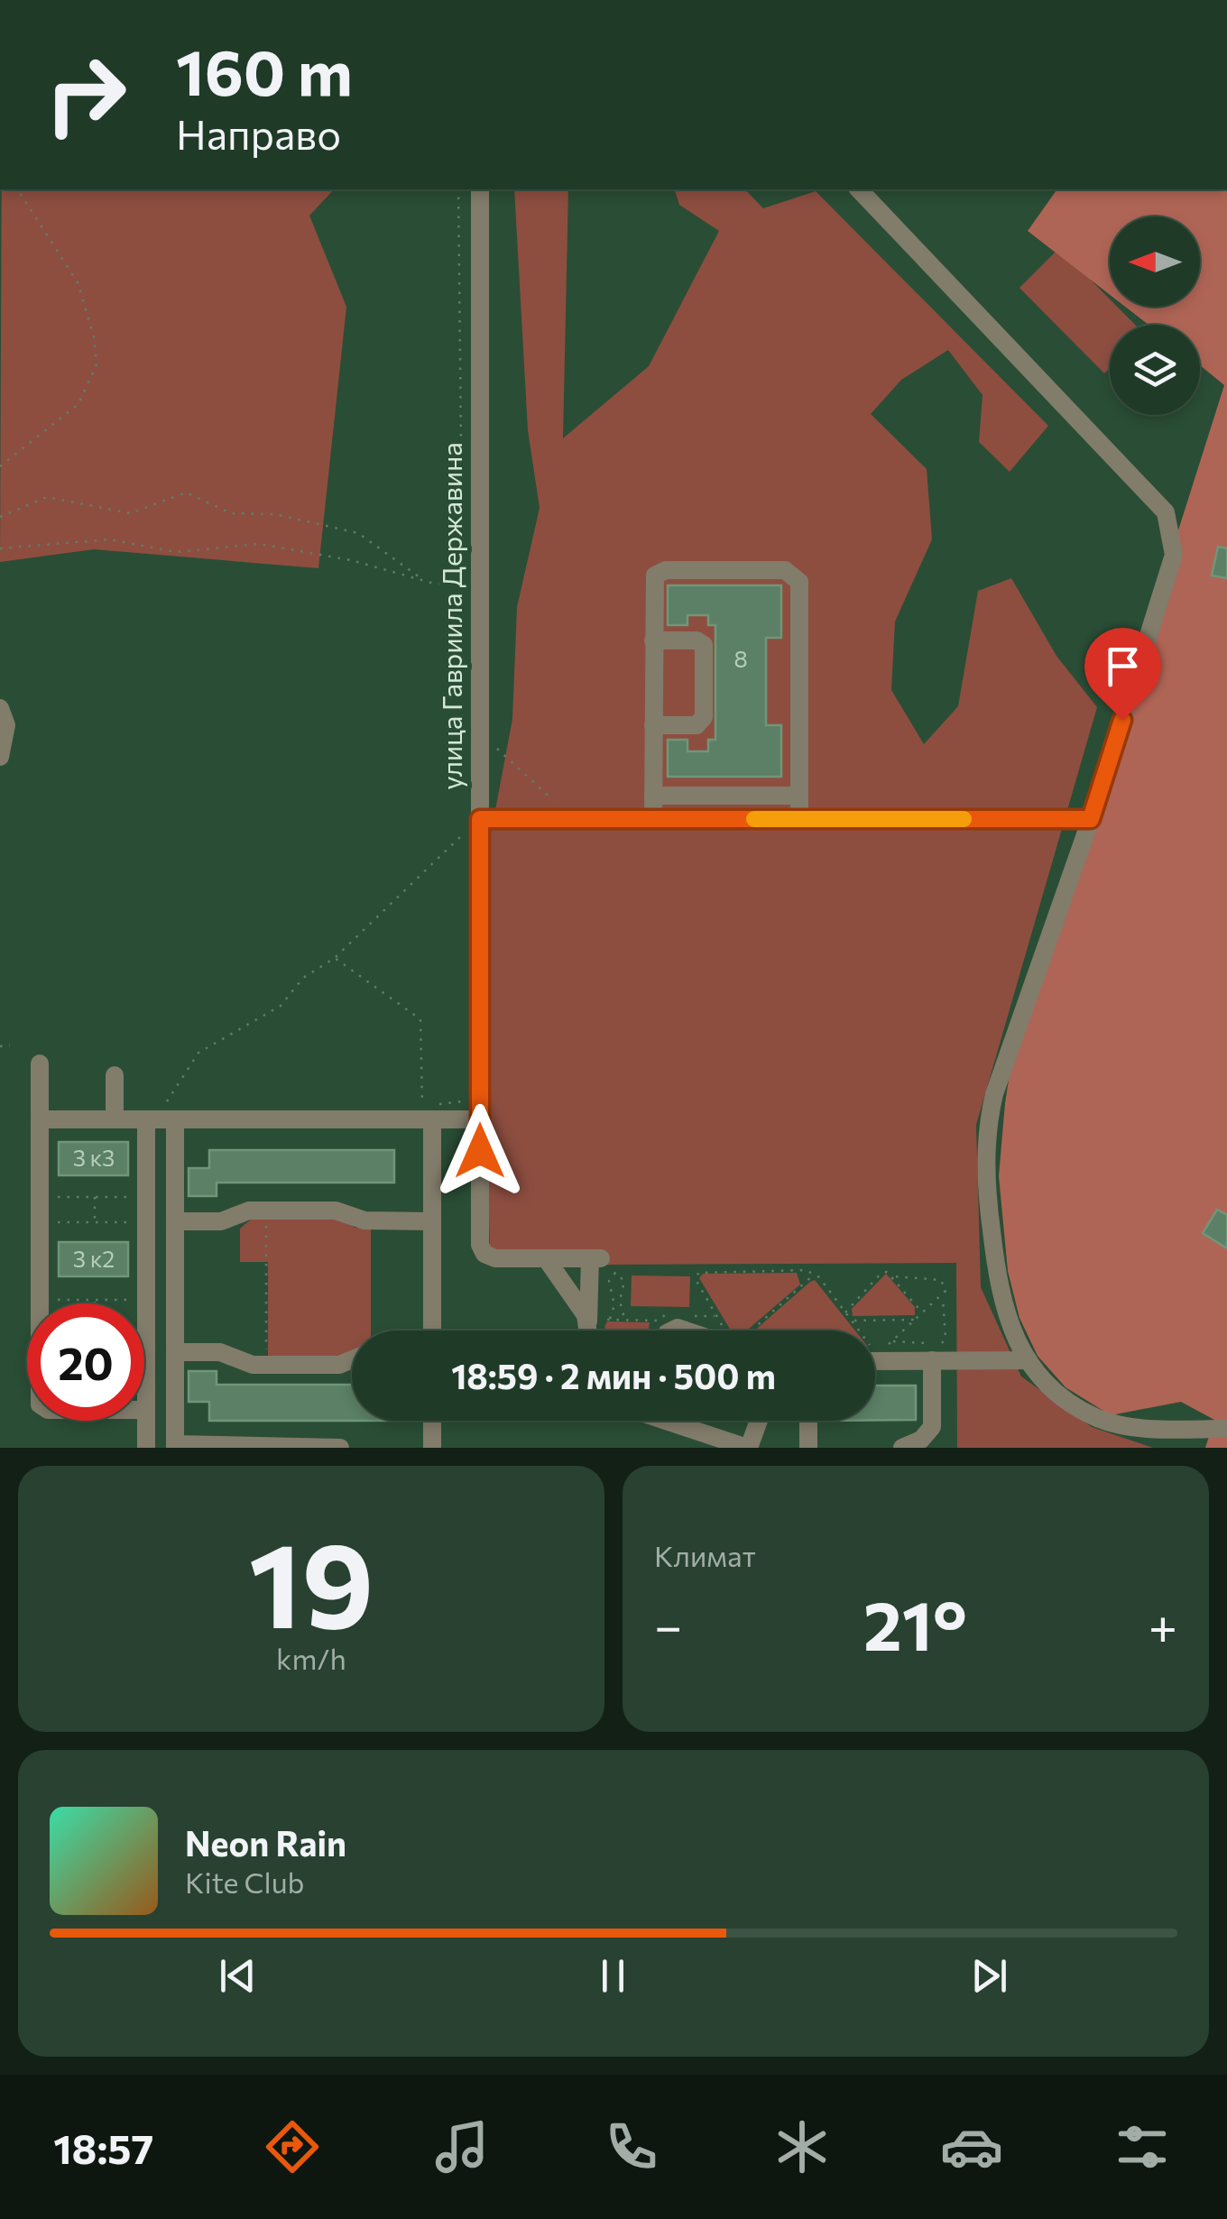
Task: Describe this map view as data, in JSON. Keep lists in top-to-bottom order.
{
  "streets": {
    "street": ["улица Гавриила Державина"]
  },
  "house_numbers": ["8", "3 к3", "3 к2"],
  "north": "left",
  "page": {
    "turn": ["160 m", "Направо"],
    "limit": "20",
    "trip": "18:59 · 2 мин · 500 m",
    "tile": [
      ["19", "km/h"],
      "Климат"
    ],
    "heat": ["−", "21°", "+"],
    "song": ["Neon Rain", "Kite Club"],
    "tabs": "18:57"
  }
}
